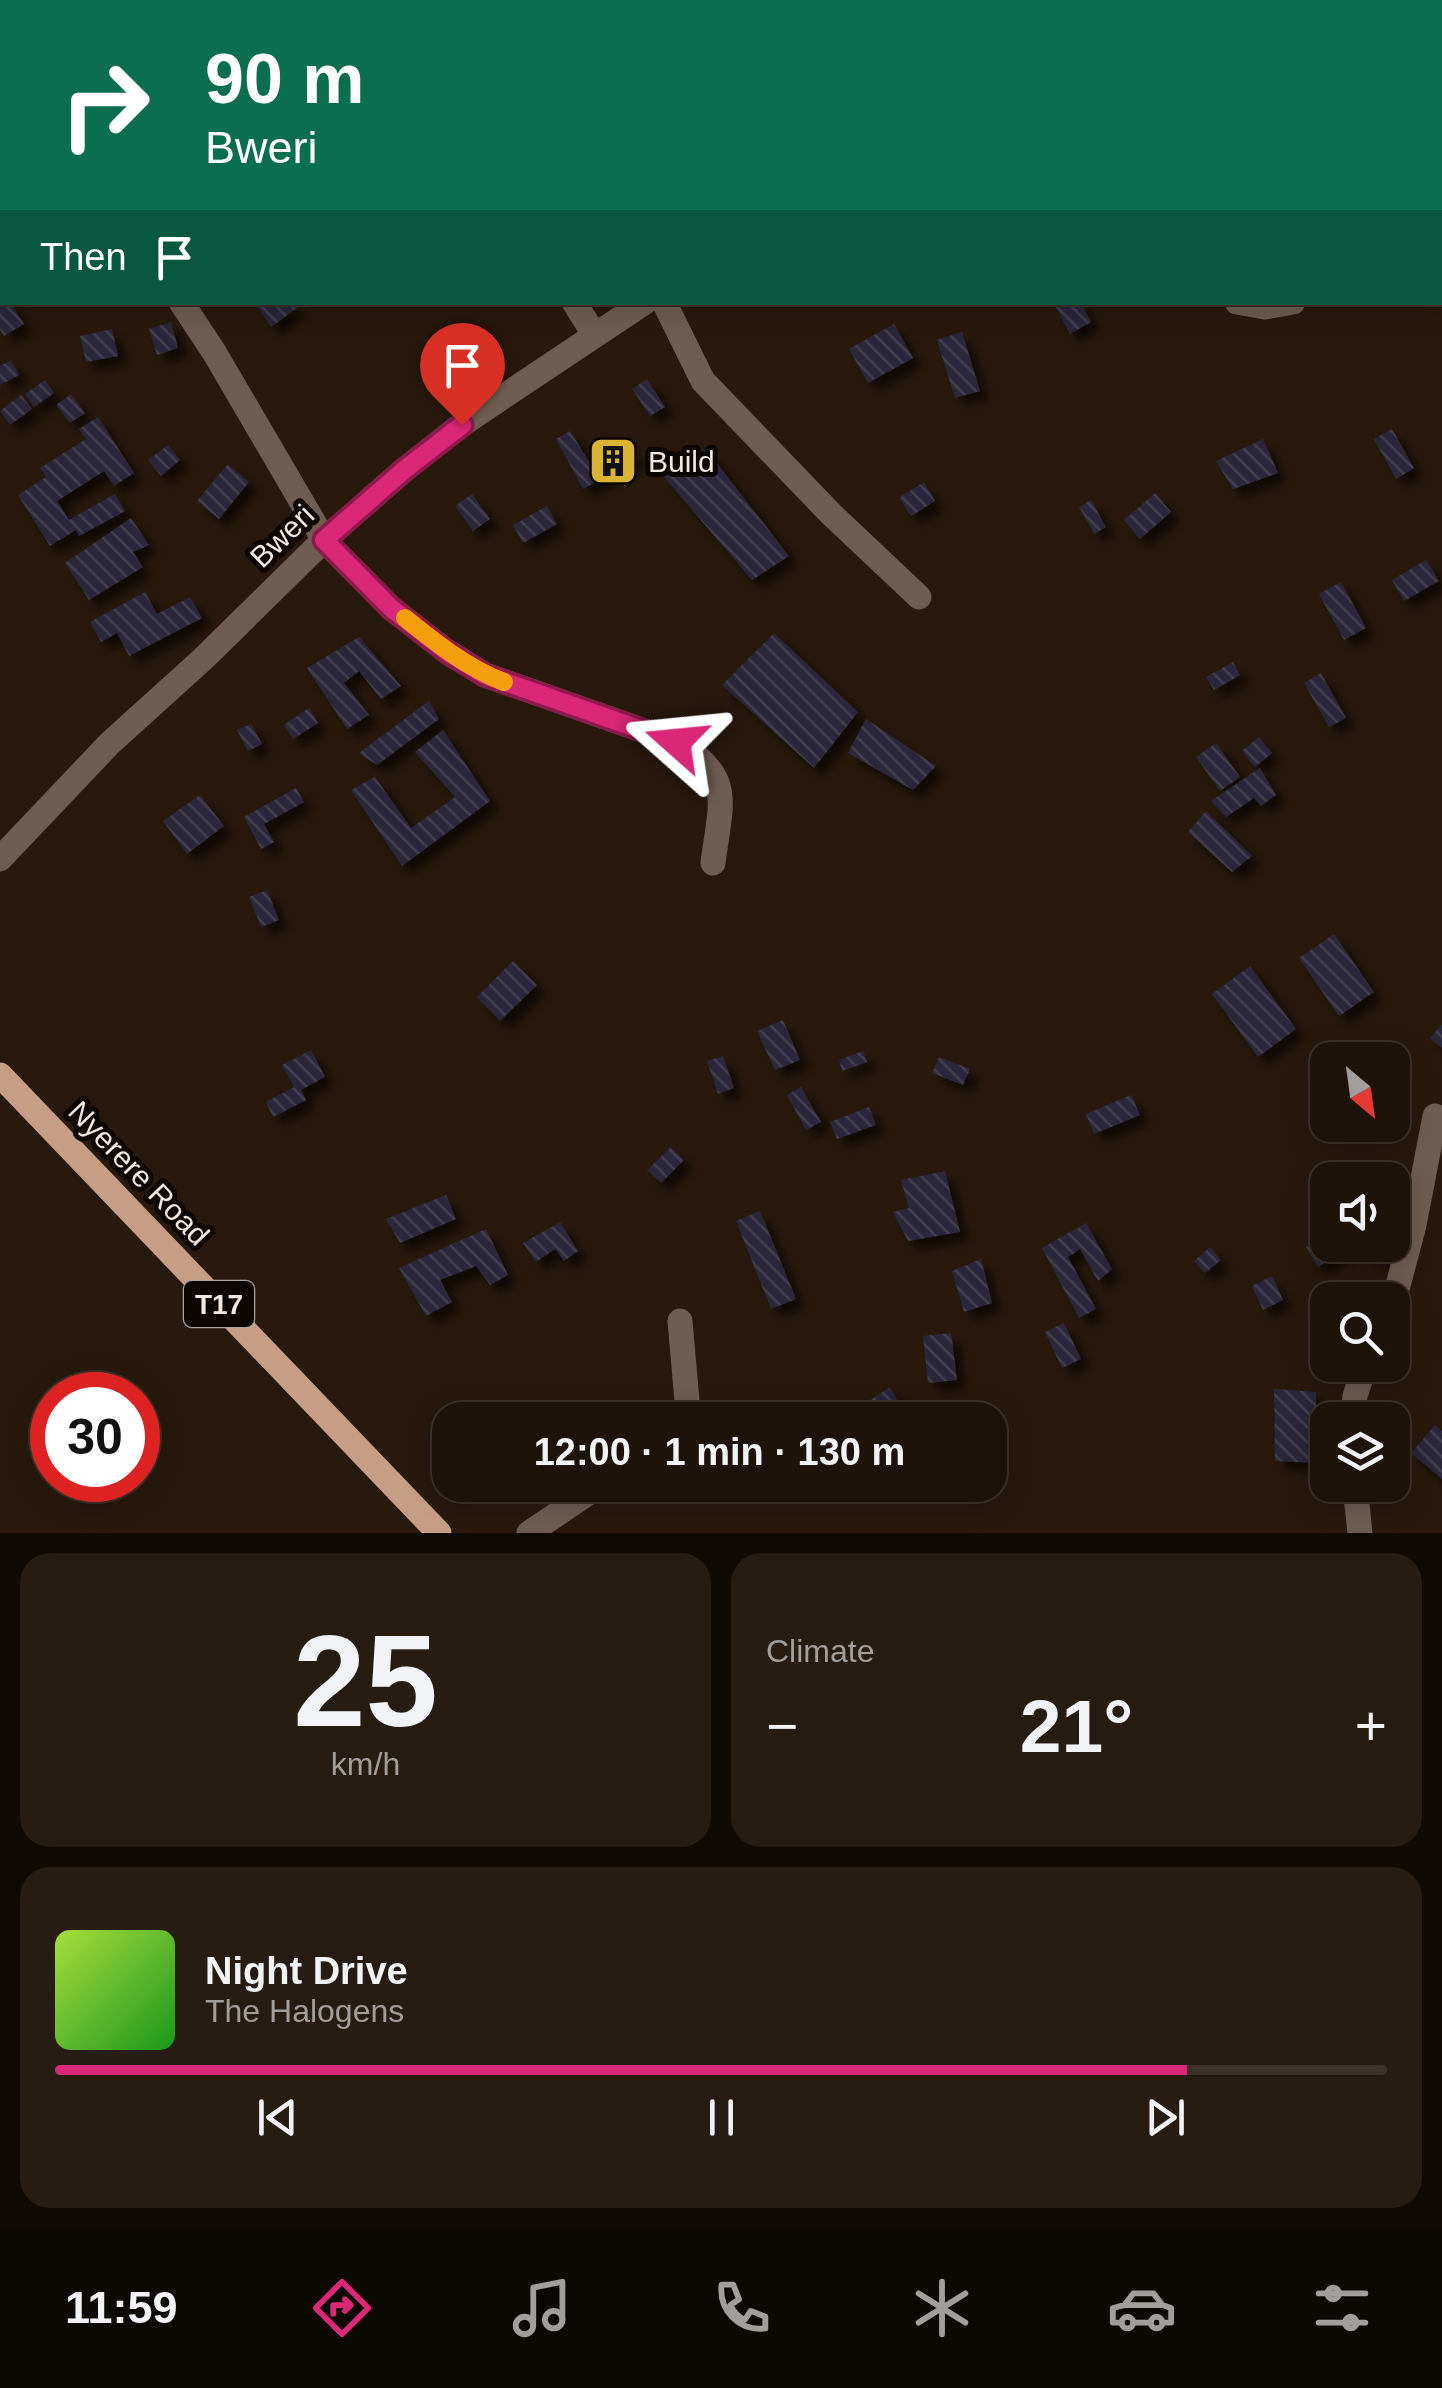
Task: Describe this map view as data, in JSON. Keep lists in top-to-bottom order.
{
  "streets": {
    "main road": ["Nyerere Road", "T17"],
    "street": ["Bweri"]
  },
  "places": {
    "building": ["Build"]
  },
  "north": "bottom right",
  "page": {
    "turn": ["90 m", "Bweri"],
    "then": "Then",
    "limit": "30",
    "trip": "12:00 · 1 min · 130 m",
    "tile": [
      ["25", "km/h"],
      "Climate"
    ],
    "heat": ["−", "21°", "+"],
    "song": ["Night Drive", "The Halogens"],
    "tabs": "11:59"
  }
}
